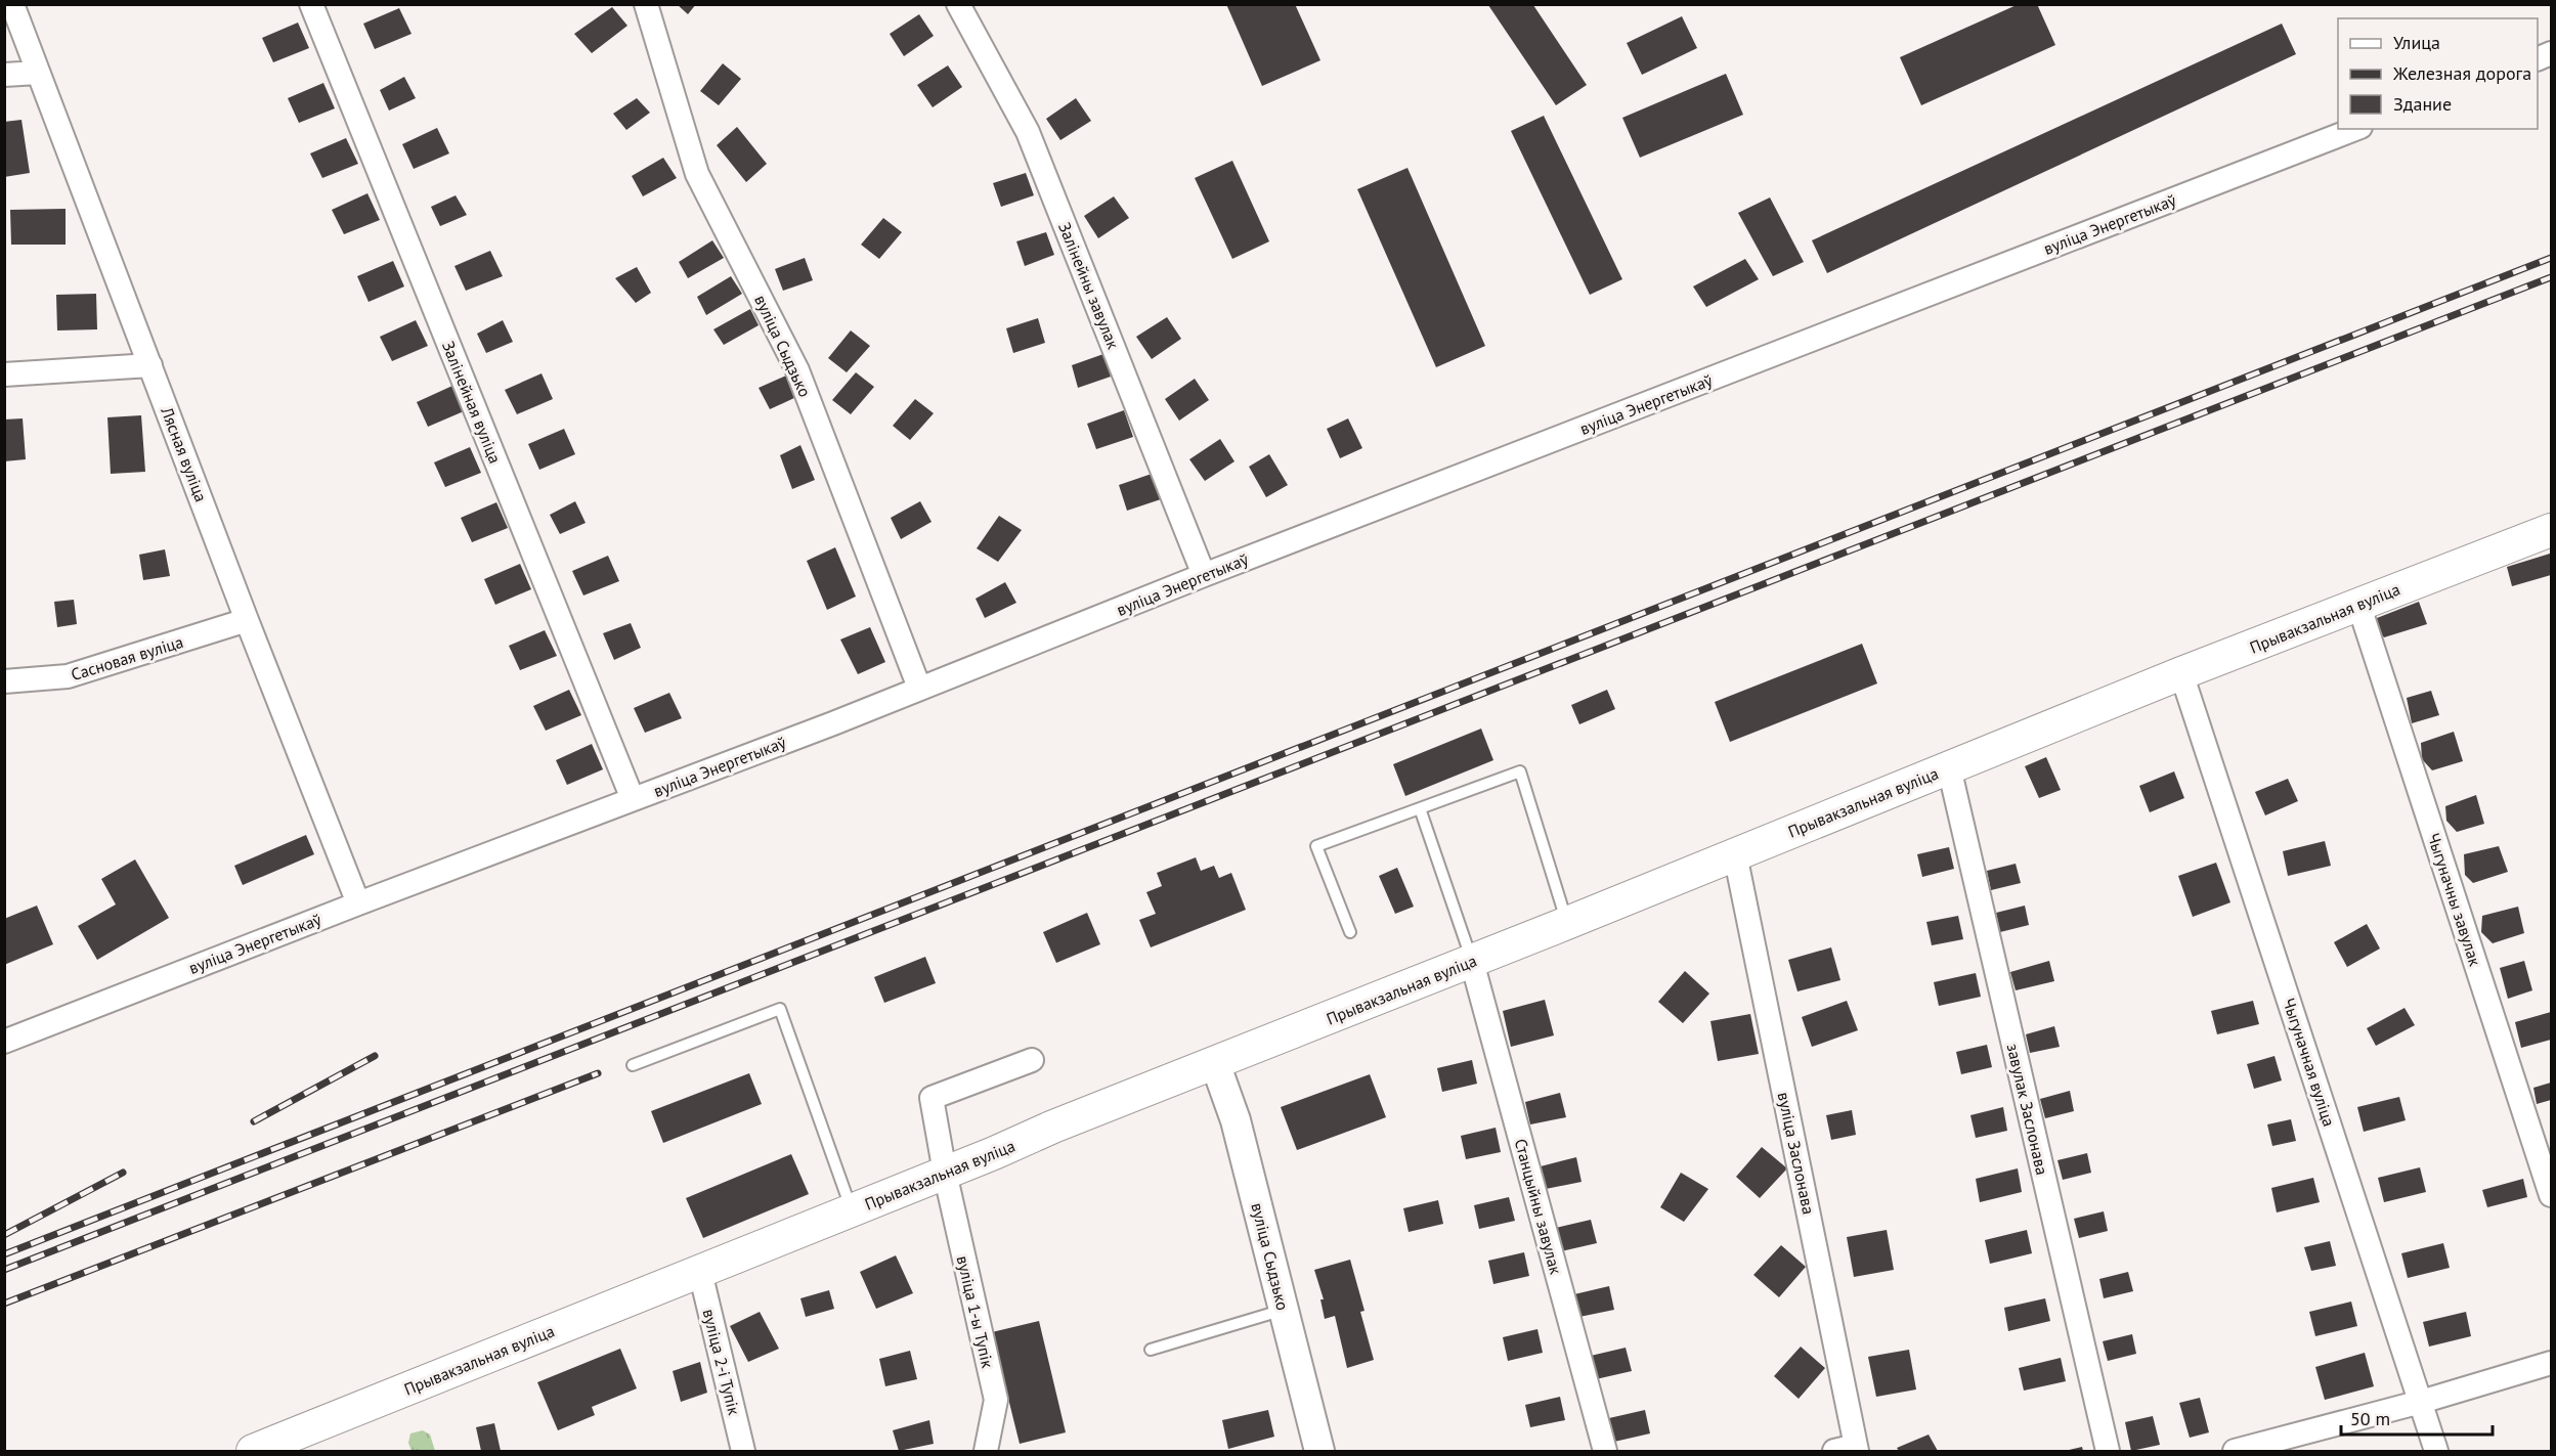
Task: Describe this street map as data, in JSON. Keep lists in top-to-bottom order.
{
  "streets": {
    "main road": ["Прывакзальная вуліца"],
    "street": [
      "вуліца Энергетыкаў",
      "Залінейны завулак",
      "вуліца Сыдзько",
      "Залінейная вуліца",
      "Лясная вуліца",
      "Сасновая вуліца",
      "Чыгуначны завулак",
      "Чыгуначная вуліца",
      "завулак Заслонава",
      "вуліца Заслонава",
      "Станцыйны завулак",
      "вуліца 1-ы Тупік",
      "вуліца 2-і Тупік"
    ]
  },
  "crossings": [
    ["вуліца Энергетыкаў", "Залінейны завулак"],
    ["вуліца Энергетыкаў", "вуліца Сыдзько"],
    ["вуліца Энергетыкаў", "Залінейная вуліца"],
    ["вуліца Энергетыкаў", "Лясная вуліца"],
    ["вуліца Сыдзько", "Прывакзальная вуліца"],
    ["Лясная вуліца", "Сасновая вуліца"],
    ["Прывакзальная вуліца", "Чыгуначны завулак"],
    ["Прывакзальная вуліца", "Чыгуначная вуліца"],
    ["Прывакзальная вуліца", "завулак Заслонава"],
    ["Прывакзальная вуліца", "вуліца Заслонава"],
    ["Прывакзальная вуліца", "Станцыйны завулак"],
    ["Прывакзальная вуліца", "вуліца 1-ы Тупік"],
    ["Прывакзальная вуліца", "вуліца 2-і Тупік"]
  ],
  "legend": ["Улица", "Железная дорога", "Здание"],
  "scale_bar": "50 m"
}
